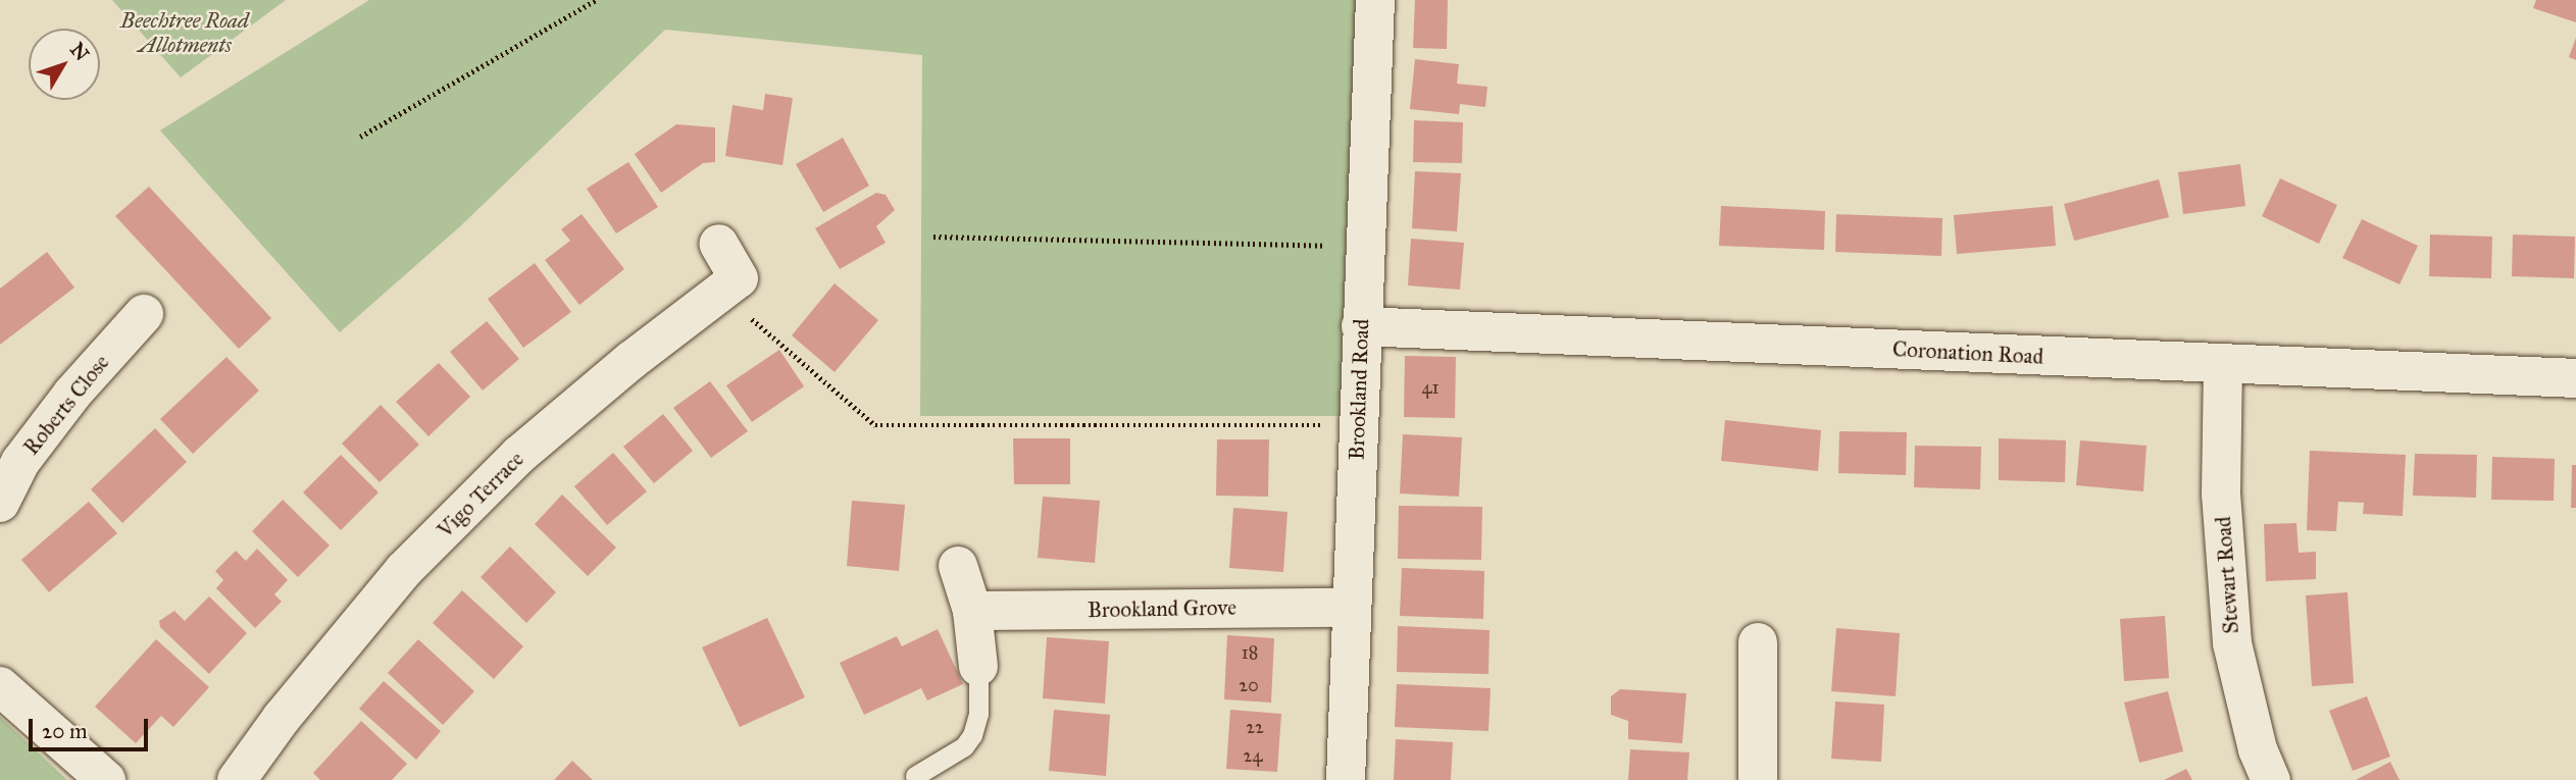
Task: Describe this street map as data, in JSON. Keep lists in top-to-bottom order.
{
  "streets": {
    "street": [
      "Coronation Road",
      "Brookland Road",
      "Roberts Close",
      "Vigo Terrace",
      "Stewart Road",
      "Brookland Grove"
    ]
  },
  "crossings": [
    ["Coronation Road", "Brookland Road"],
    ["Coronation Road", "Stewart Road"],
    ["Brookland Road", "Brookland Grove"]
  ],
  "parks": ["Beechtree Road Allotments"],
  "house_numbers": [
    "41",
    "18",
    "20",
    "22",
    "24"
  ],
  "scale_bar": "20 m",
  "north": "top right"
}
